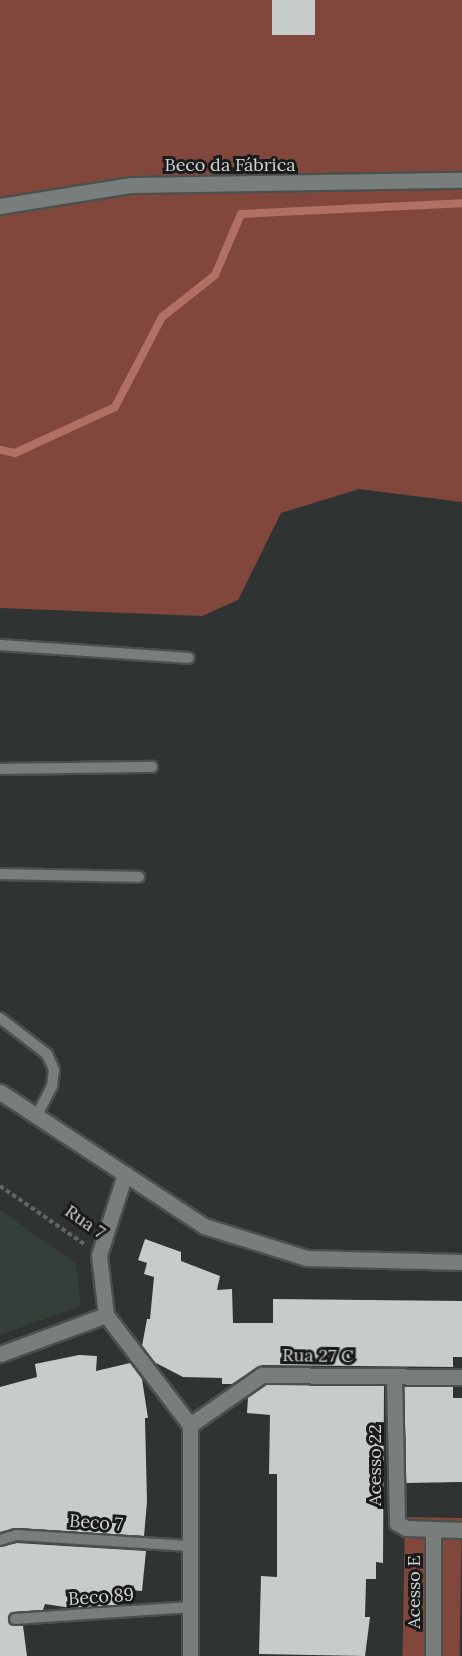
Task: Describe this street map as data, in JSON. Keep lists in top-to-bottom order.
{
  "streets": {
    "street": [
      "Beco da Fábrica",
      "Rua 7",
      "Rua 27 C",
      "Acesso 22",
      "Acesso E"
    ],
    "lane": ["Beco 7", "Beco 89"]
  },
  "crossings": [
    ["Rua 27 C", "Acesso 22"],
    ["Acesso 22", "Acesso E"]
  ]
}
